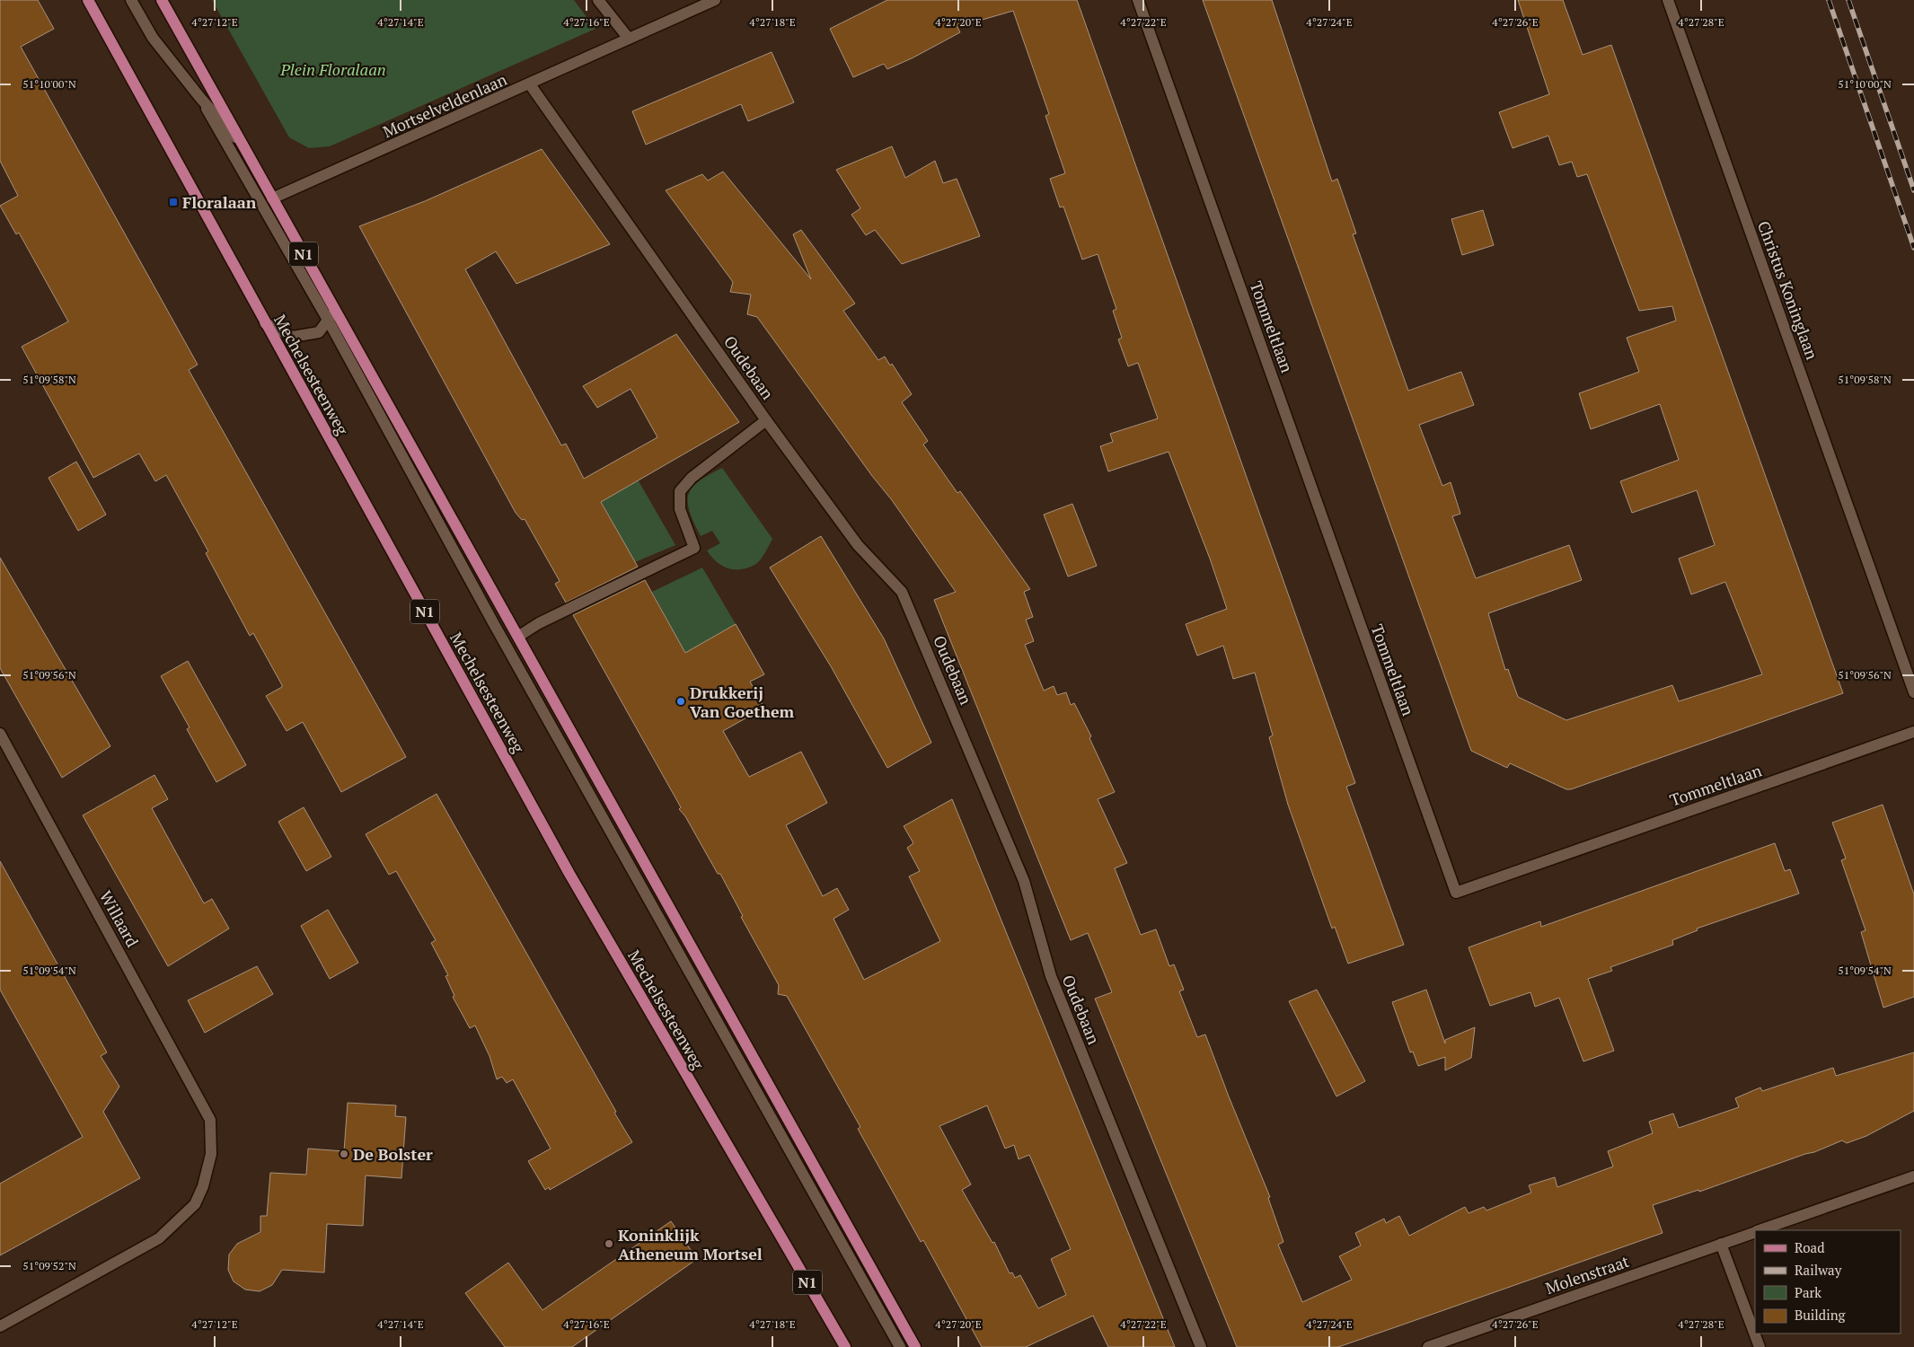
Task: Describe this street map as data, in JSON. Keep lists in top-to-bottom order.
{
  "streets": {
    "main road": ["N1", "Mechelsesteenweg"],
    "street": [
      "Mortselveldenlaan",
      "Christus Koninglaan",
      "Tommeltlaan",
      "Oudebaan",
      "Willaard",
      "Molenstraat"
    ]
  },
  "crossings": [
    ["Mortselveldenlaan", "N1"],
    ["Mortselveldenlaan", "Oudebaan"]
  ],
  "parks": ["Plein Floralaan"],
  "places": {
    "transit": ["Floralaan"],
    "other": ["Drukkerij Van Goethem", "De Bolster", "Koninklijk Atheneum Mortsel"]
  },
  "legend": [
    "Road",
    "Railway",
    "Park",
    "Building"
  ],
  "coordinates": [
    "4°27'12\"E",
    "4°27'14\"E",
    "4°27'16\"E",
    "4°27'18\"E",
    "4°27'20\"E",
    "4°27'22\"E",
    "4°27'24\"E",
    "4°27'26\"E",
    "4°27'28\"E",
    "51°10'00\"N",
    "51°09'58\"N",
    "51°09'56\"N",
    "51°09'54\"N",
    "51°09'52\"N"
  ]
}
